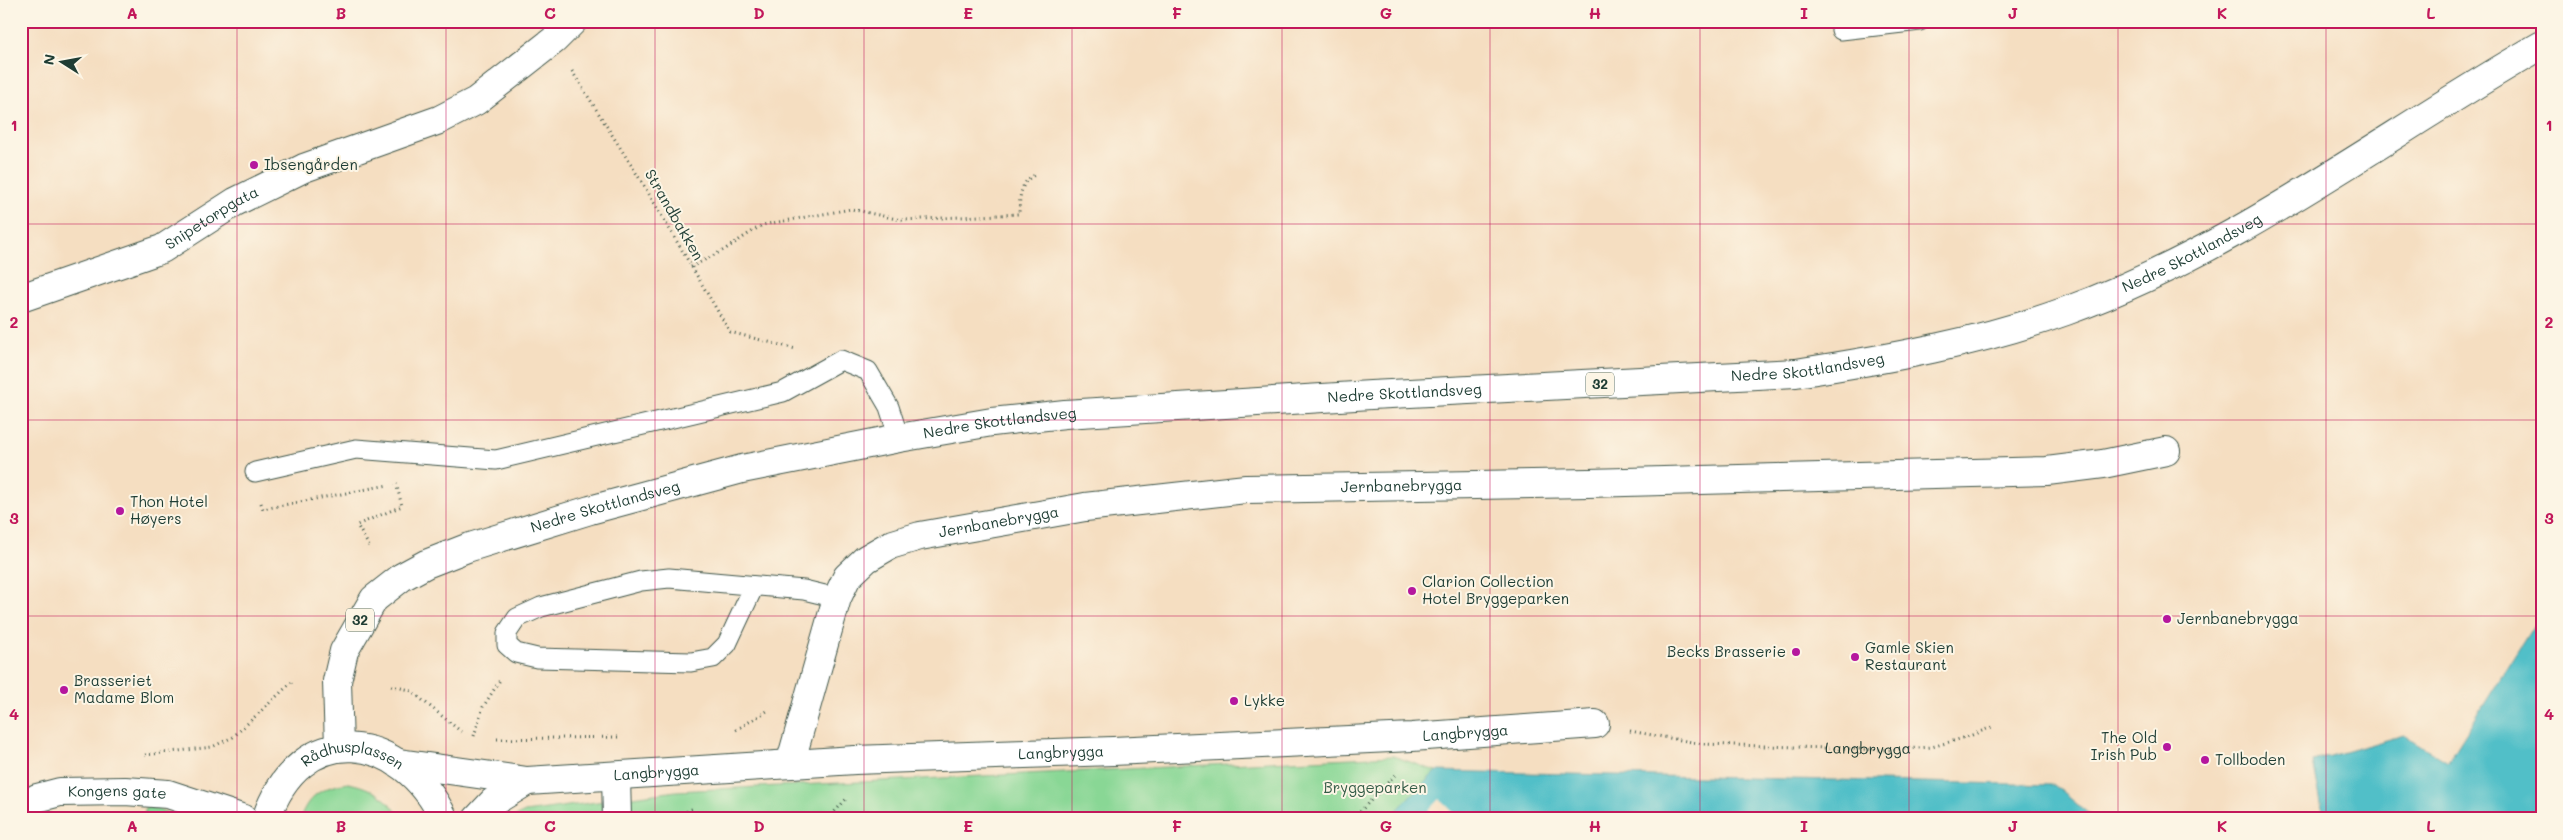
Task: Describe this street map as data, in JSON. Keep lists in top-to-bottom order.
{
  "streets": {
    "street": [
      "Snipetorpgata",
      "Nedre Skottlandsveg",
      "32",
      "Jernbanebrygga",
      "Langbrygga",
      "Rådhusplassen",
      "Kongens gate"
    ],
    "path": ["Strandbakken"]
  },
  "crossings": [
    ["Strandbakken", "Snipetorpgata"],
    ["Nedre Skottlandsveg", "Rådhusplassen"],
    ["Jernbanebrygga", "Langbrygga"],
    ["Langbrygga", "Rådhusplassen"]
  ],
  "parks": ["Bryggeparken"],
  "places": [
    "Ibsengården",
    "Thon Hotel Høyers",
    "Clarion Collection Hotel Bryggeparken",
    "Jernbanebrygga",
    "Becks Brasserie",
    "Gamle Skien Restaurant",
    "Brasseriet Madame Blom",
    "Lykke",
    "The Old Irish Pub",
    "Tollboden"
  ],
  "north": "left",
  "grid": {
    "columns": [
      "A",
      "B",
      "C",
      "D",
      "E",
      "F",
      "G",
      "H",
      "I",
      "J",
      "K",
      "L"
    ],
    "rows": [
      "1",
      "2",
      "3",
      "4"
    ]
  }
}
